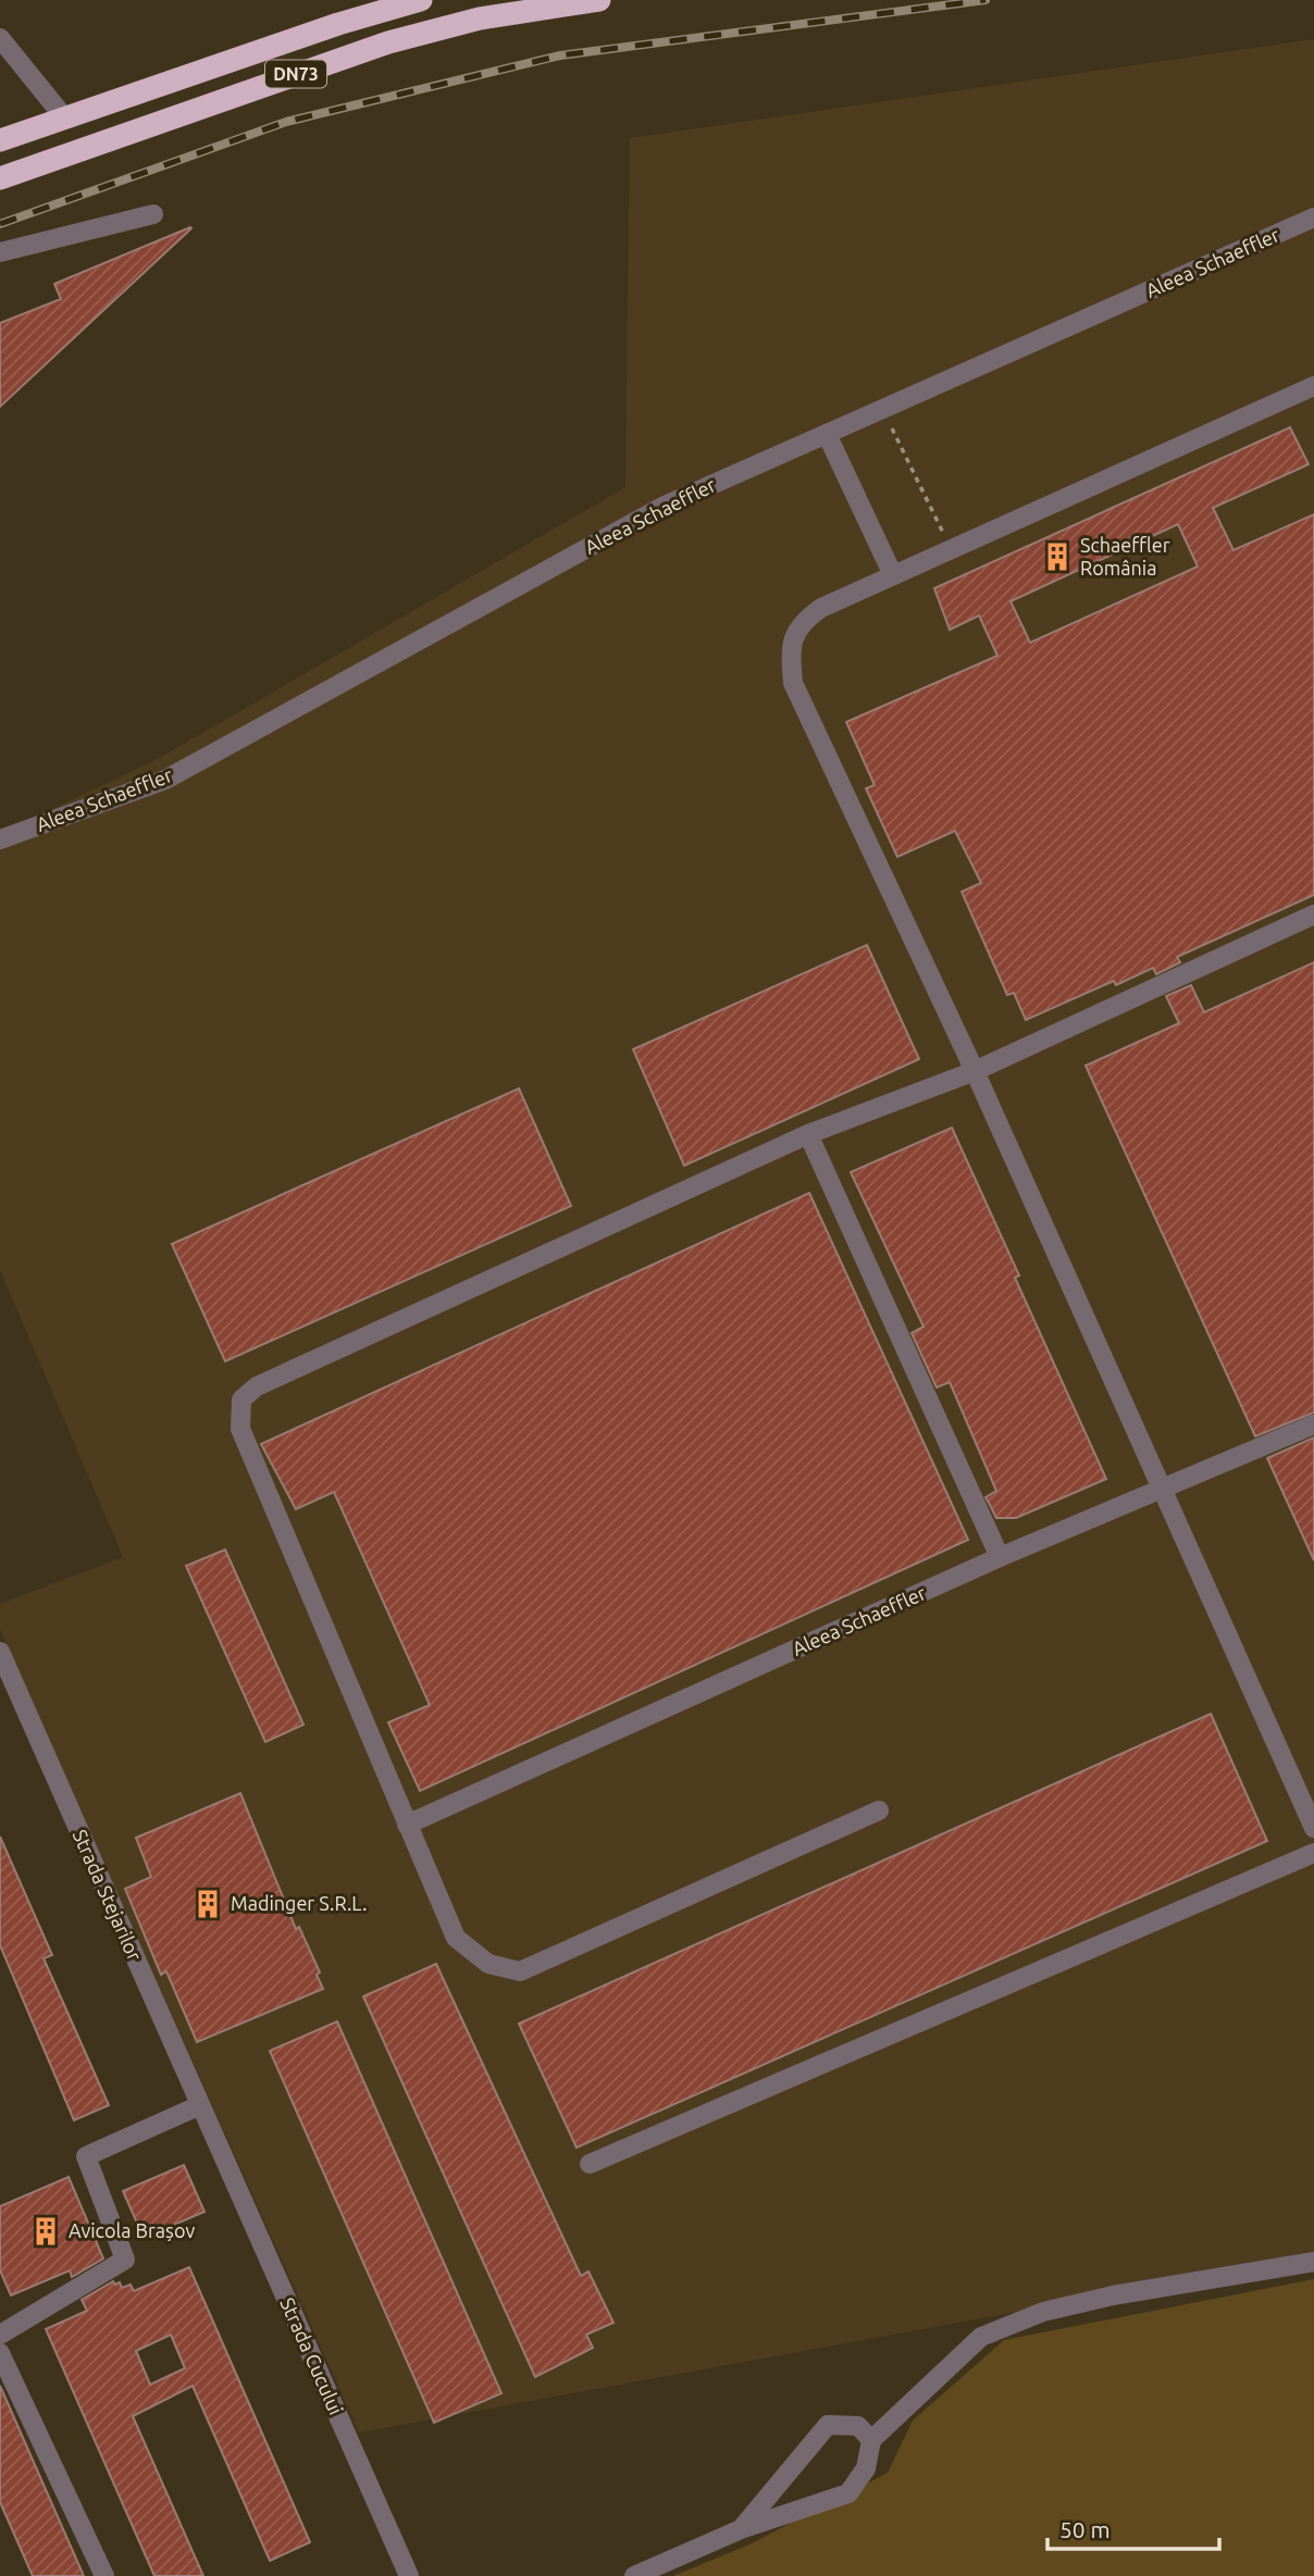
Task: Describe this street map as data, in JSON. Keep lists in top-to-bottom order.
{
  "streets": {
    "highway": ["DN73"],
    "street": ["Aleea Schaeffler", "Strada Stejarilor", "Strada Cucului"]
  },
  "crossings": [
    ["Strada Stejarilor", "Strada Cucului"]
  ],
  "places": {
    "building": ["Schaeffler România", "Madinger S.R.L.", "Avicola Brașov"]
  },
  "scale_bar": "50 m"
}
